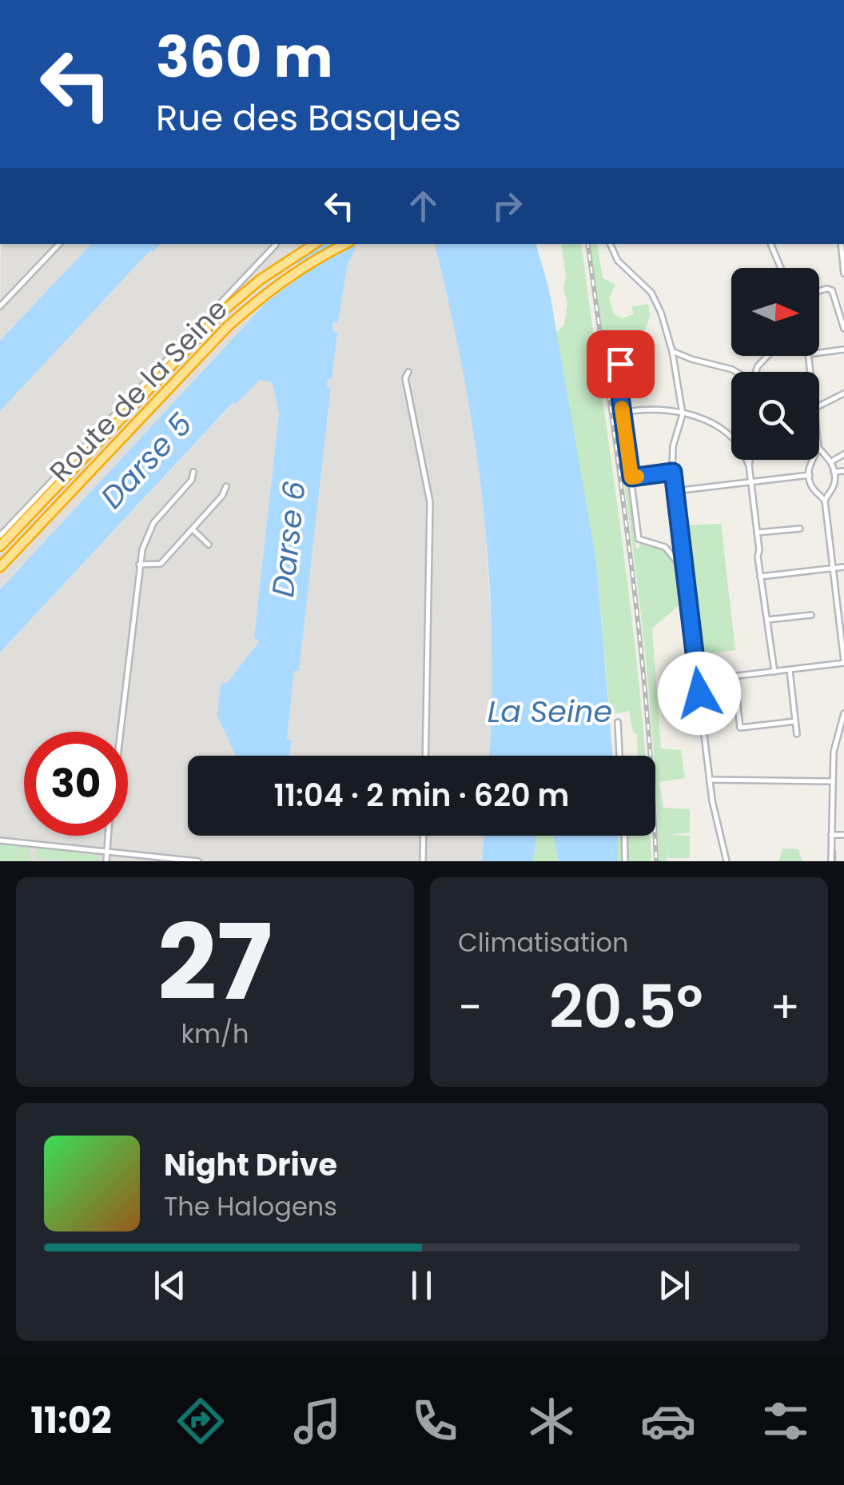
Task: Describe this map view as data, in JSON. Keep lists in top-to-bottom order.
{
  "streets": {
    "street": ["Route de la Seine"]
  },
  "water": ["Darse 5", "Darse 6", "La Seine"],
  "north": "right",
  "page": {
    "turn": ["360 m", "Rue des Basques"],
    "limit": "30",
    "trip": "11:04 · 2 min · 620 m",
    "tile": [
      ["27", "km/h"],
      "Climatisation"
    ],
    "heat": ["−", "20.5°", "+"],
    "song": ["Night Drive", "The Halogens"],
    "tabs": "11:02"
  }
}
